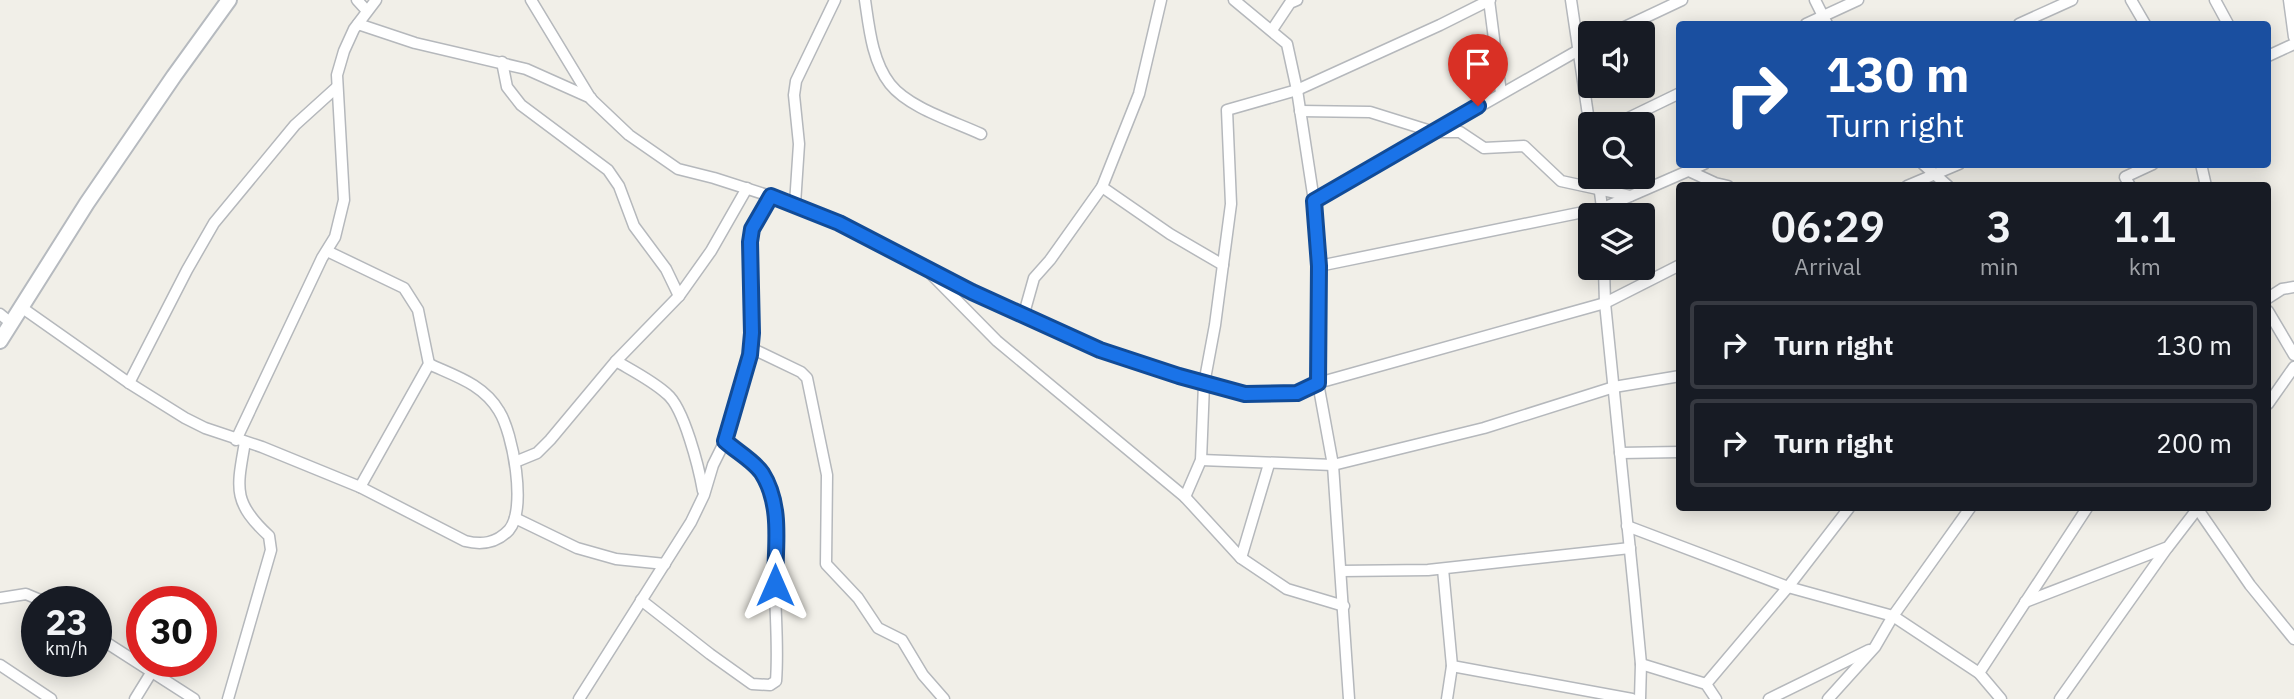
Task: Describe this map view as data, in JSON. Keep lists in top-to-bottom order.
{
  "page": {
    "turn": ["130 m", "Turn right"],
    "eta": [
      "06:29",
      "Arrival",
      "3",
      "min",
      "1.1",
      "km"
    ],
    "list": [
      {
        "name": "Turn right",
        "value": "130 m"
      },
      {
        "name": "Turn right",
        "value": "200 m"
      }
    ],
    "speed": "23 km/h",
    "limit": "30"
  }
}
